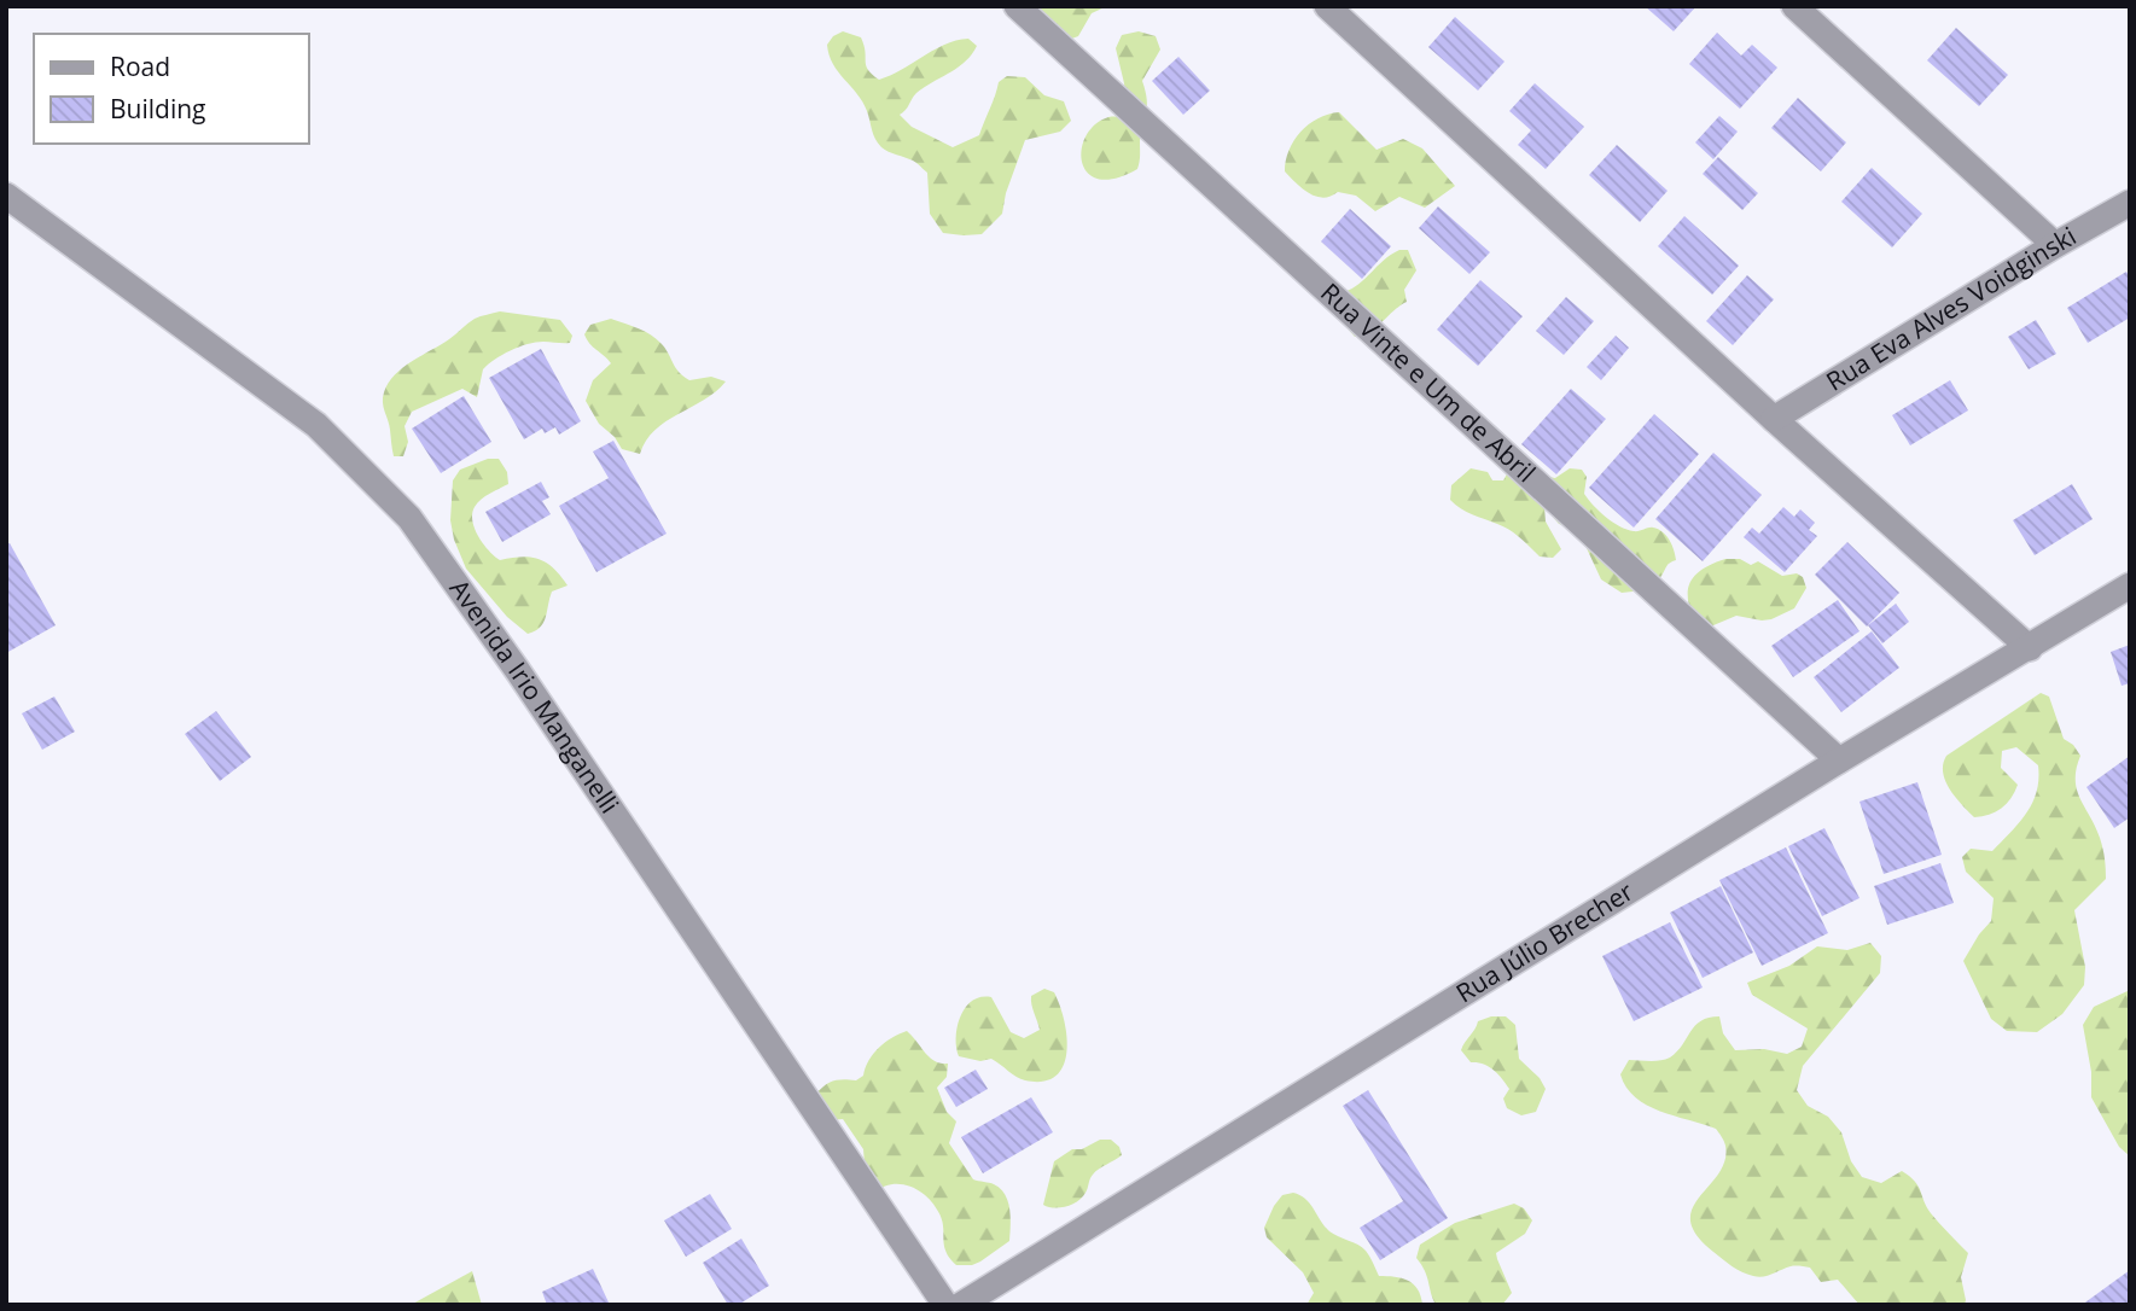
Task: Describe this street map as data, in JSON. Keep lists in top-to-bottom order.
{
  "streets": {
    "street": [
      "Rua Eva Alves Voidginski",
      "Rua Vinte e Um de Abril",
      "Avenida Irio Manganelli",
      "Rua Júlio Brecher"
    ]
  },
  "crossings": [
    ["Rua Vinte e Um de Abril", "Rua Júlio Brecher"]
  ],
  "legend": ["Road", "Building"]
}
